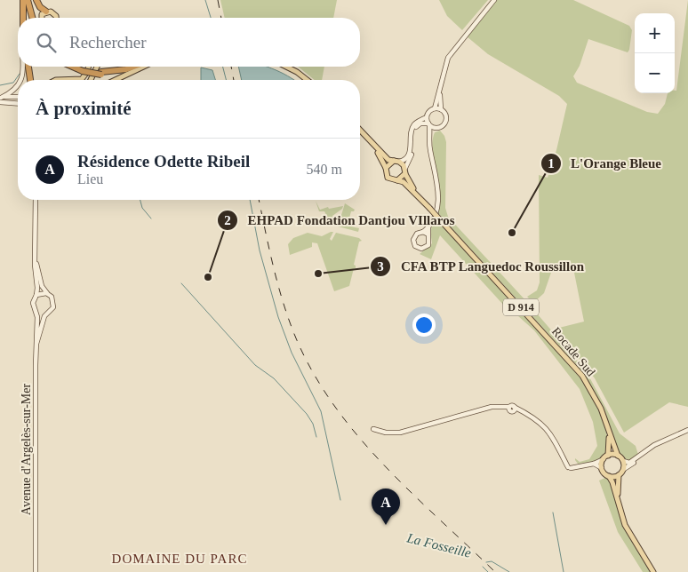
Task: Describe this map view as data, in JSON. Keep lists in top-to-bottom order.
{
  "streets": {
    "main road": ["D 914", "Rocade Sud"],
    "street": ["Avenue d'Argelès-sur-Mer"]
  },
  "crossings": [
    ["D 914", "Rocade Sud"]
  ],
  "districts": ["DOMAINE DU PARC"],
  "water": ["La Fosseille"],
  "places": ["L'Orange Bleue", "CFA BTP Languedoc Roussillon", "EHPAD Fondation Dantjou VIllaros"],
  "page": {
    "map_buttons": ["+", "−"],
    "search": "Rechercher",
    "heading": "À proximité",
    "list": [
      {
        "mark": "A",
        "name": "Résidence Odette Ribeil",
        "note": "Lieu",
        "value": "540 m"
      }
    ],
    "pins": "A"
  }
}
